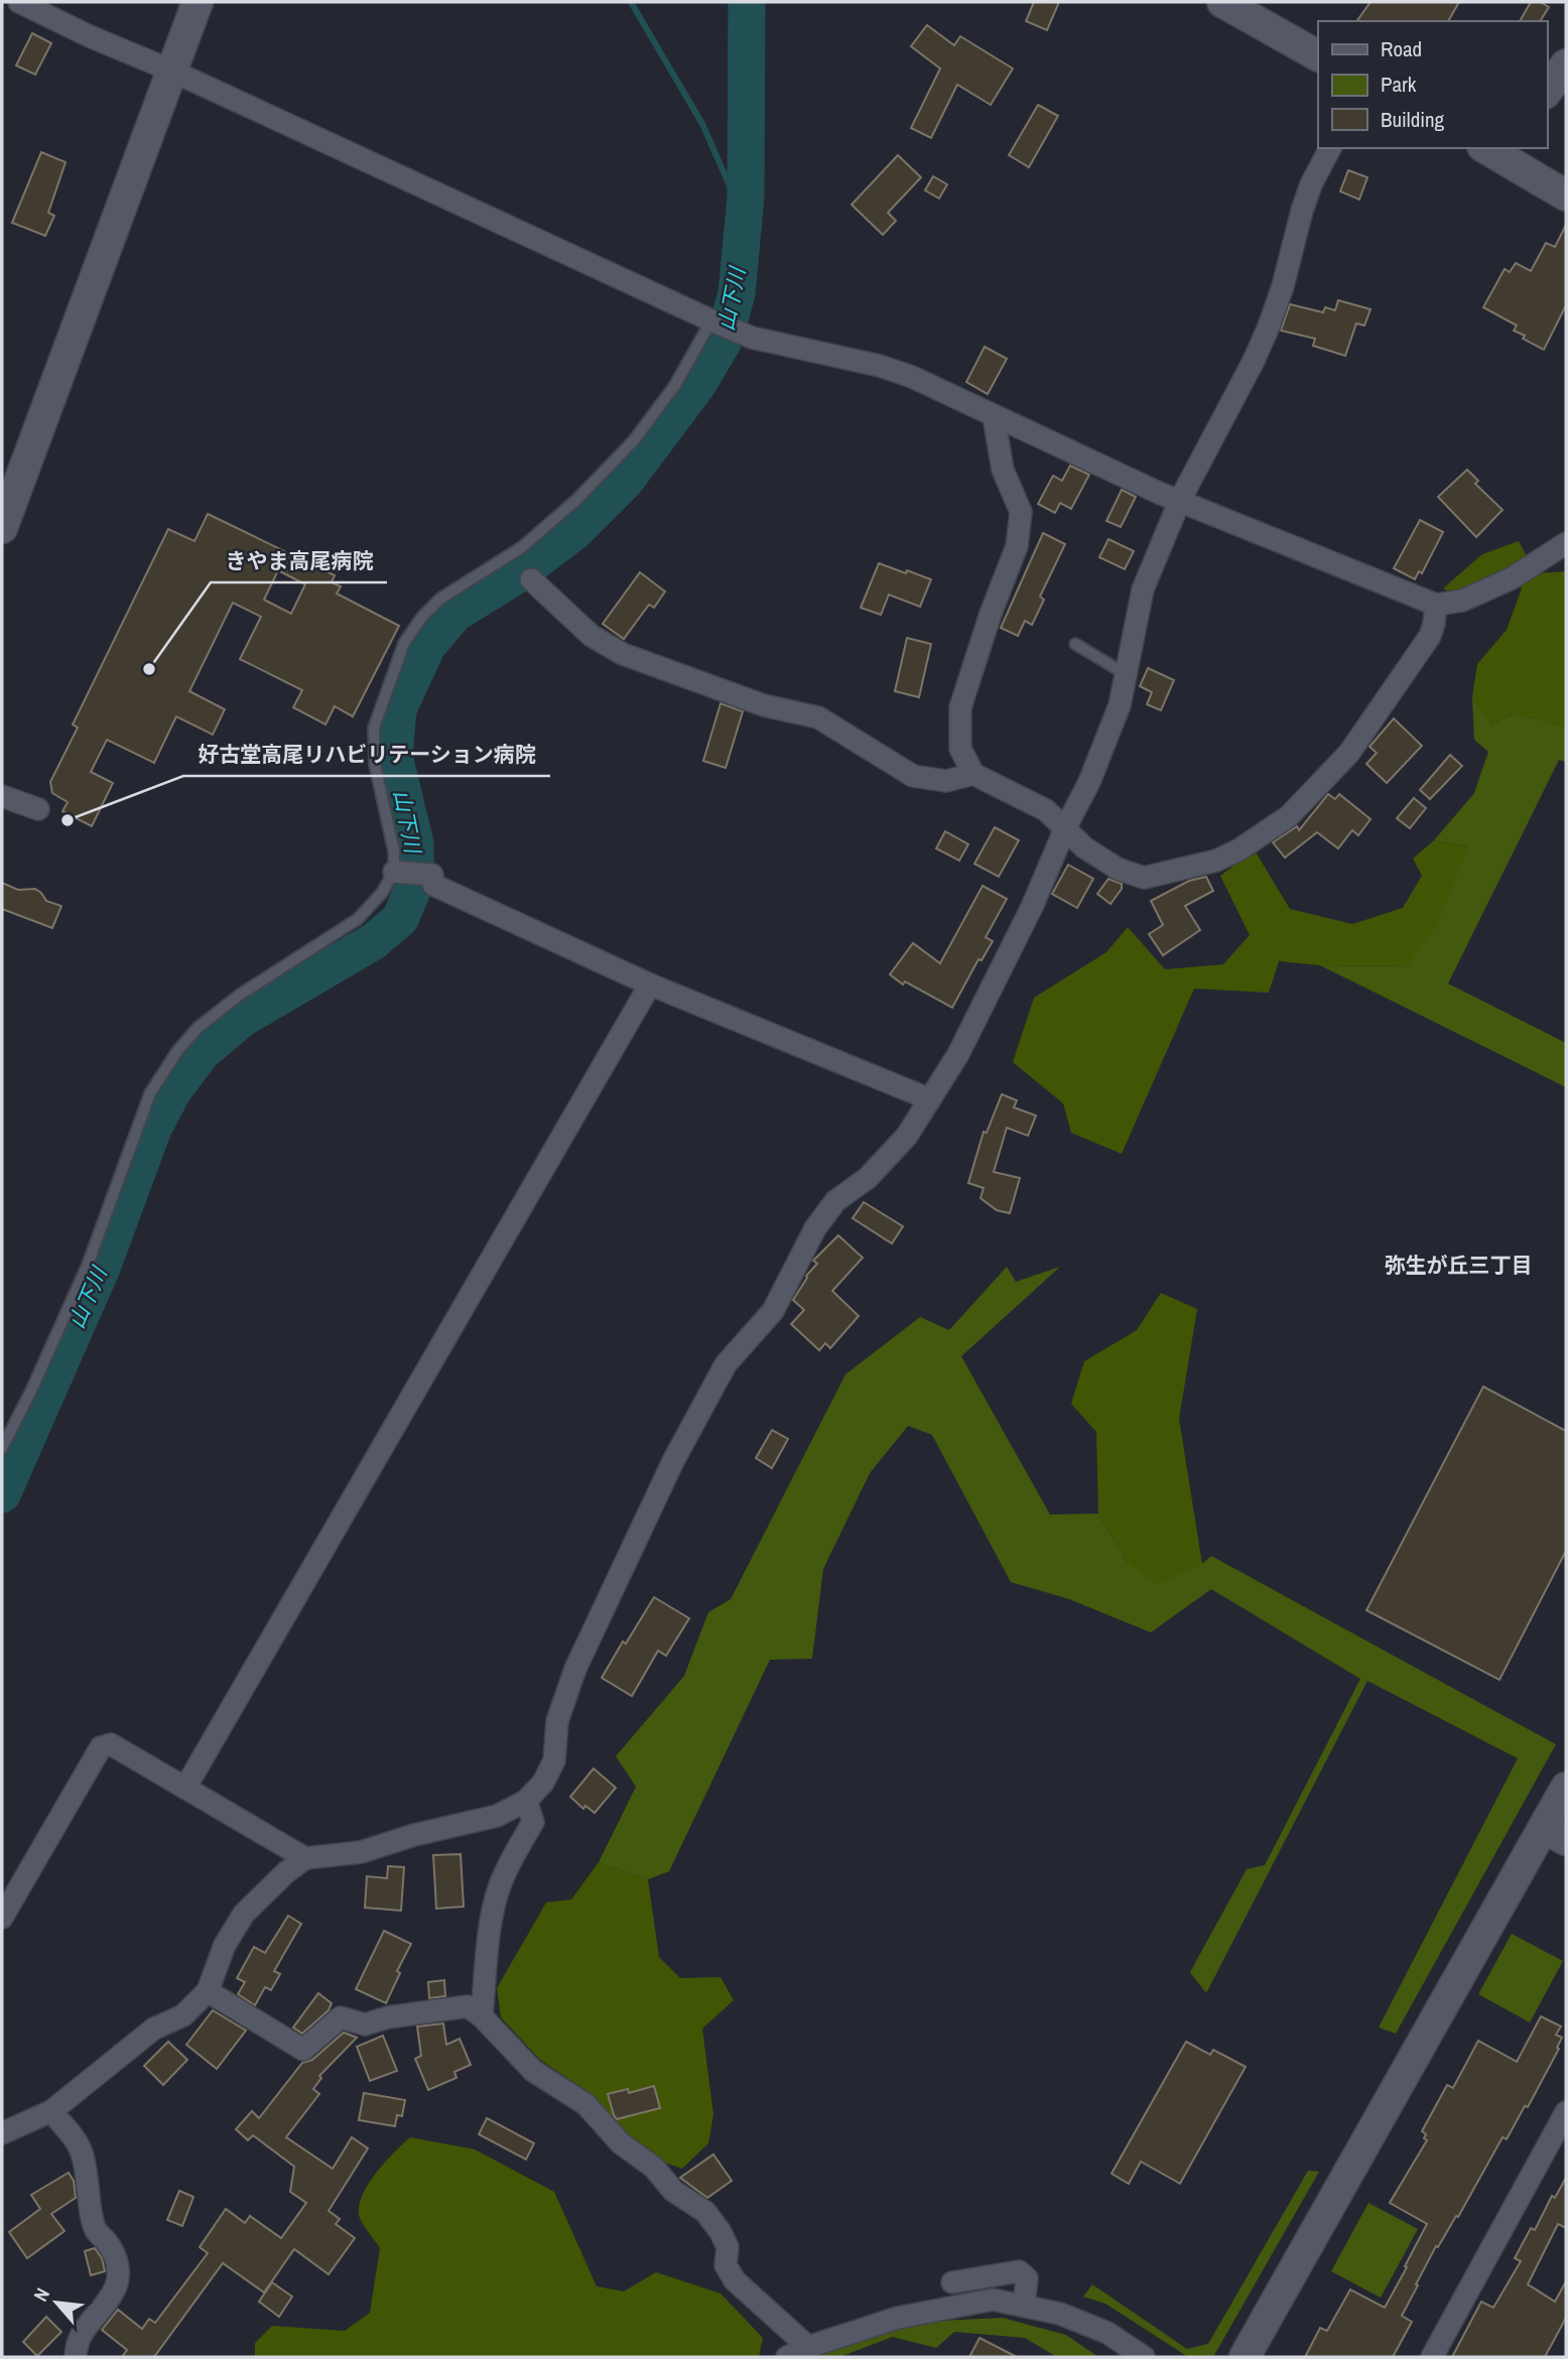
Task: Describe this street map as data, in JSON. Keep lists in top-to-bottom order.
{
  "districts": ["弥生が丘三丁目"],
  "water": ["山下川"],
  "places": ["きやま高尾病院", "好古堂高尾リハビリテーション病院"],
  "legend": ["Road", "Park", "Building"],
  "north": "top left"
}
